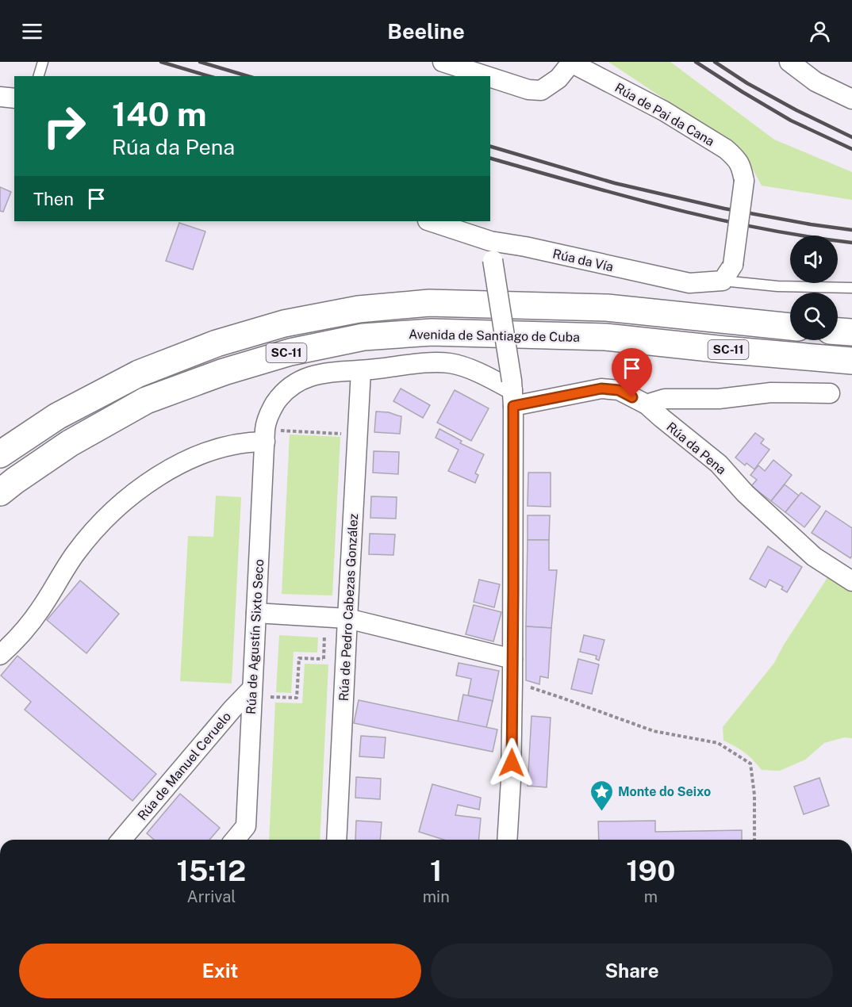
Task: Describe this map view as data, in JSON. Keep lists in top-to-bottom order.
{
  "streets": {
    "highway": ["Avenida de Santiago de Cuba", "SC-11"],
    "street": [
      "Rúa de Pai da Cana",
      "Rúa da Vía",
      "Rúa da Pena",
      "Rúa de Pedro Cabezas González",
      "Rúa de Agustín Sixto Seco",
      "Rúa de Manuel Ceruelo"
    ]
  },
  "crossings": [
    ["Rúa de Pai da Cana", "Rúa da Vía"],
    ["Rúa de Agustín Sixto Seco", "Rúa de Manuel Ceruelo"]
  ],
  "places": {
    "place": ["Monte do Seixo"]
  },
  "page": {
    "header": "Beeline",
    "turn": ["140 m", "Rúa da Pena"],
    "then": "Then",
    "eta": [
      "15:12",
      "Arrival",
      "1",
      "min",
      "190",
      "m"
    ],
    "buttons": ["Exit", "Share"]
  }
}
